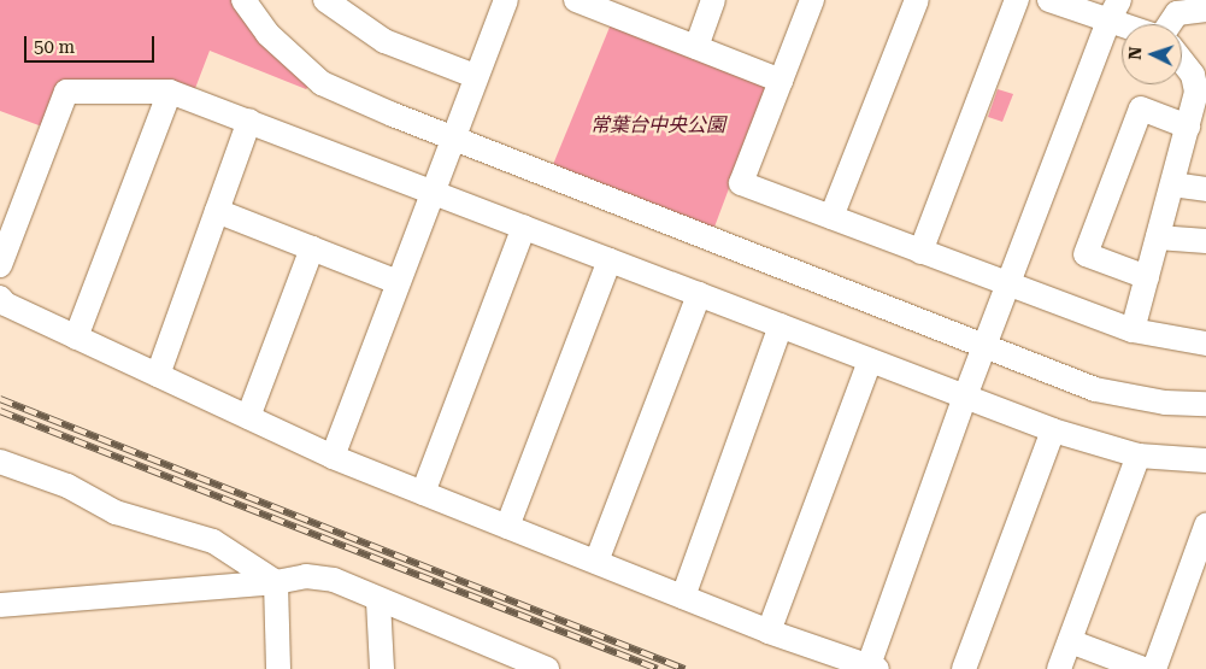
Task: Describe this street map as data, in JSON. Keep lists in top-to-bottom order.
{
  "parks": ["常葉台中央公園"],
  "scale_bar": "50 m",
  "north": "left"
}
